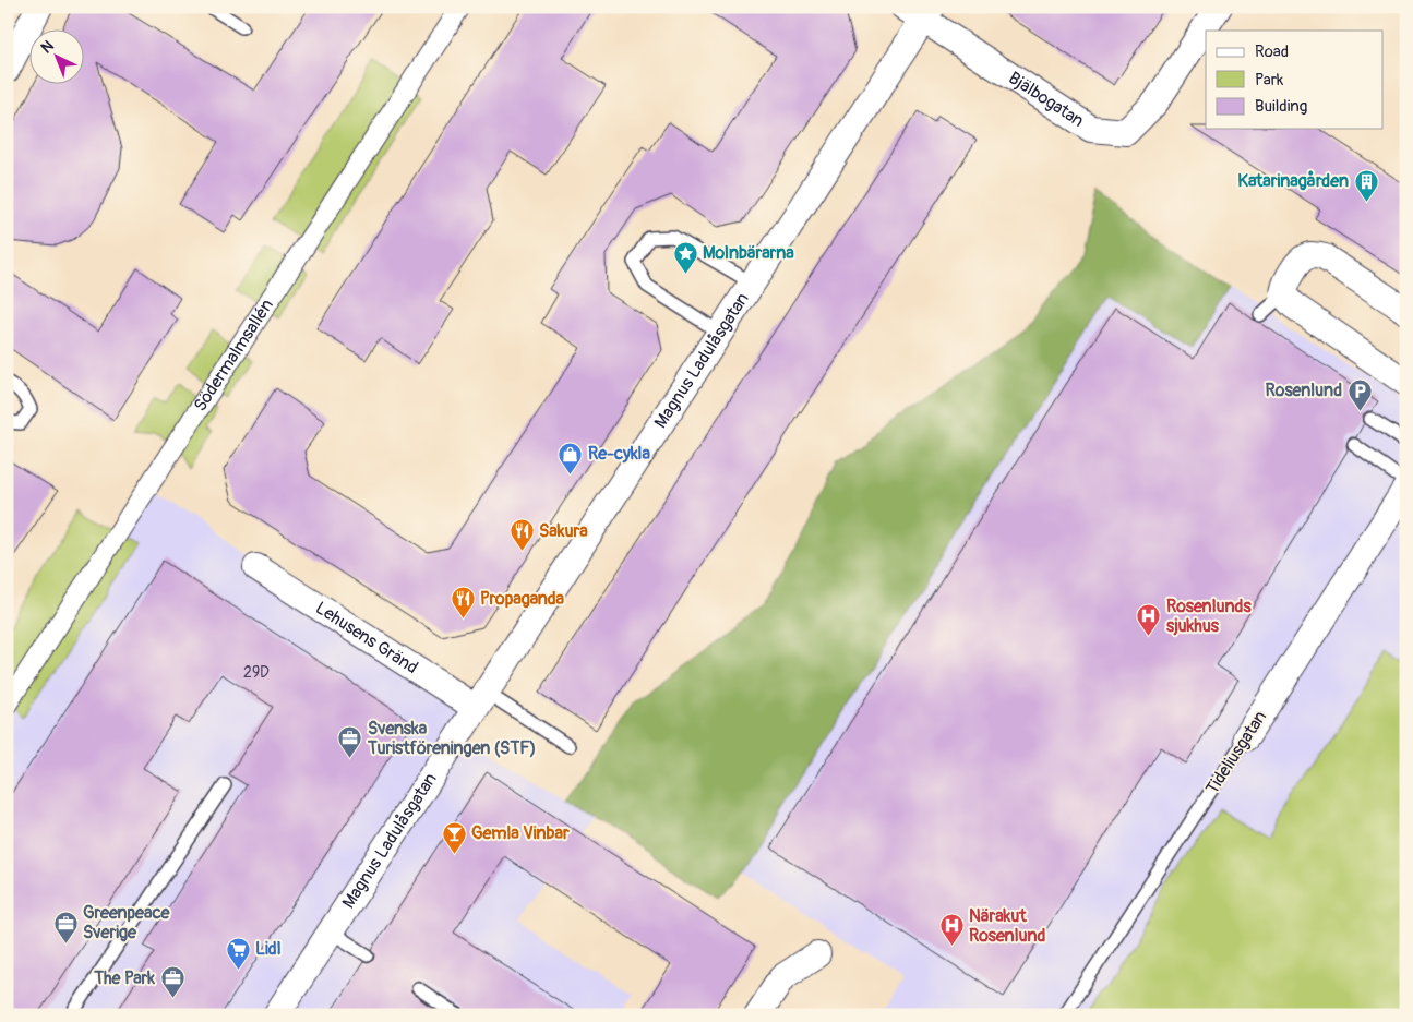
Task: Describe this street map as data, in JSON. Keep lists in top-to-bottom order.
{
  "streets": {
    "street": [
      "Bjälbogatan",
      "Södermalmsallén",
      "Magnus Ladulåsgatan",
      "Lehusens Gränd",
      "Tideliusgatan"
    ]
  },
  "crossings": [
    ["Bjälbogatan", "Magnus Ladulåsgatan"],
    ["Magnus Ladulåsgatan", "Lehusens Gränd"]
  ],
  "places": {
    "building": ["Katarinagården"],
    "place": ["Molnbärarna"],
    "parking": ["Rosenlund"],
    "shop": ["Re-cykla"],
    "restaurant": ["Sakura", "Propaganda"],
    "hospital": ["Rosenlunds sjukhus", "Närakut Rosenlund"],
    "office": ["Svenska Turistföreningen (STF)", "Greenpeace Sverige", "The Park"],
    "bar": ["Gemla Vinbar"],
    "supermarket": ["Lidl"]
  },
  "house_numbers": ["29D"],
  "legend": ["Road", "Park", "Building"],
  "north": "top left"
}
